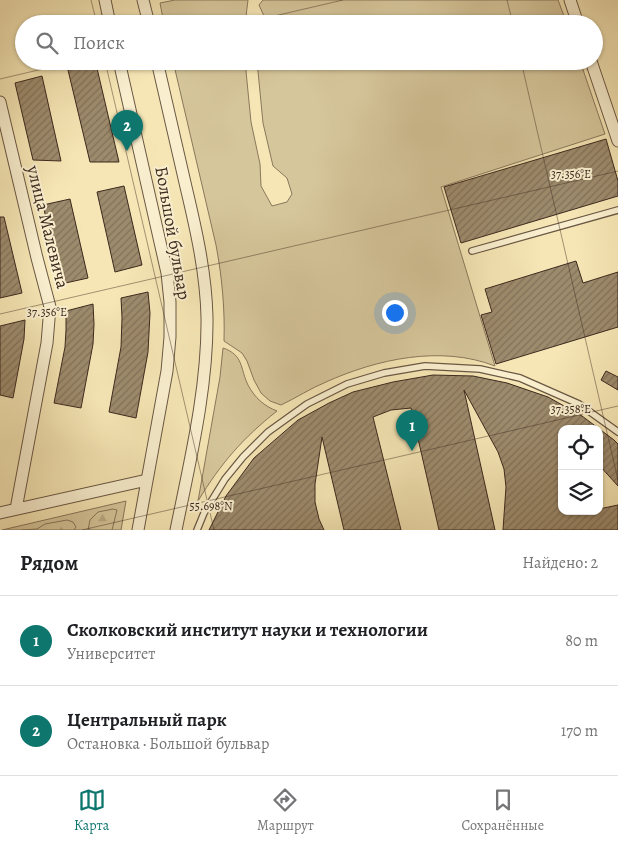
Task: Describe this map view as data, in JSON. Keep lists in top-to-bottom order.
{
  "streets": {
    "street": ["улица Малевича", "Большой бульвар"]
  },
  "page": {
    "search": "Поиск",
    "pins": ["2", "1"],
    "heading": ["Рядом", "Найдено: 2"],
    "list": [
      {
        "mark": "1",
        "name": "Сколковский институт науки и технологии",
        "note": "Университет",
        "value": "80 m"
      },
      {
        "mark": "2",
        "name": "Центральный парк",
        "note": "Остановка · Большой бульвар",
        "value": "170 m"
      }
    ],
    "nav": ["Карта", "Маршрут", "Сохранённые"]
  },
  "coordinates": ["37.356°E", "37.358°E", "55.698°N"]
}
